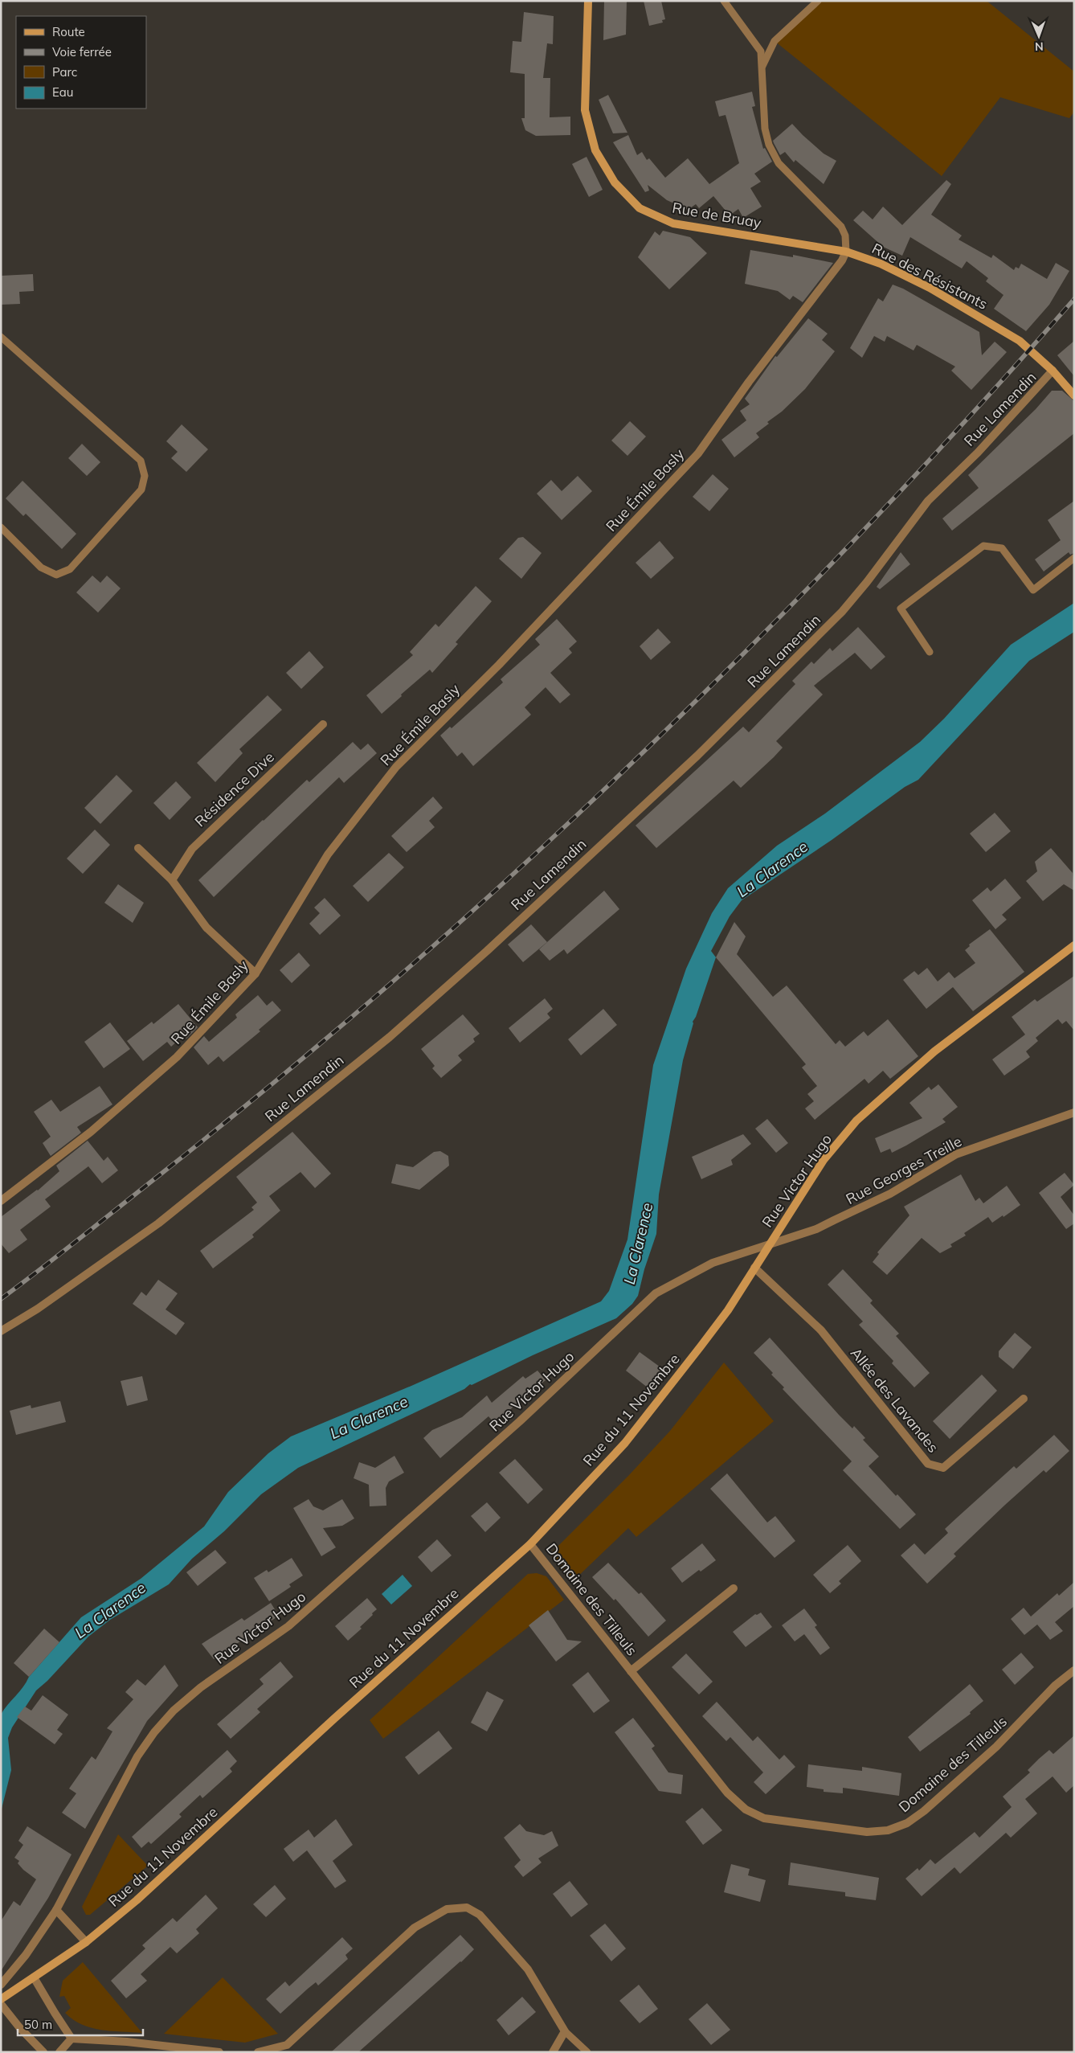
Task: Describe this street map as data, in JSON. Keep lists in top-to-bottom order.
{
  "streets": {
    "main road": [
      "Rue de Bruay",
      "Rue des Résistants",
      "Rue Victor Hugo",
      "Rue du 11 Novembre"
    ],
    "street": [
      "Rue Lamendin",
      "Rue Émile Basly",
      "Résidence Dive",
      "Rue Georges Treille",
      "Allée des Lavandes",
      "Domaine des Tilleuls"
    ]
  },
  "crossings": [
    ["Rue de Bruay", "Rue des Résistants"],
    ["Rue de Bruay", "Rue Émile Basly"],
    ["Rue des Résistants", "Rue Lamendin"],
    ["Rue des Résistants", "Rue Émile Basly"],
    ["Rue Georges Treille", "Rue Victor Hugo"],
    ["Rue Georges Treille", "Rue du 11 Novembre"],
    ["Rue Victor Hugo", "Rue du 11 Novembre"],
    ["Allée des Lavandes", "Rue du 11 Novembre"],
    ["Rue du 11 Novembre", "Domaine des Tilleuls"]
  ],
  "water": ["La Clarence"],
  "legend": [
    "Route",
    "Voie ferrée",
    "Parc",
    "Eau"
  ],
  "scale_bar": "50 m",
  "north": "bottom"
}
